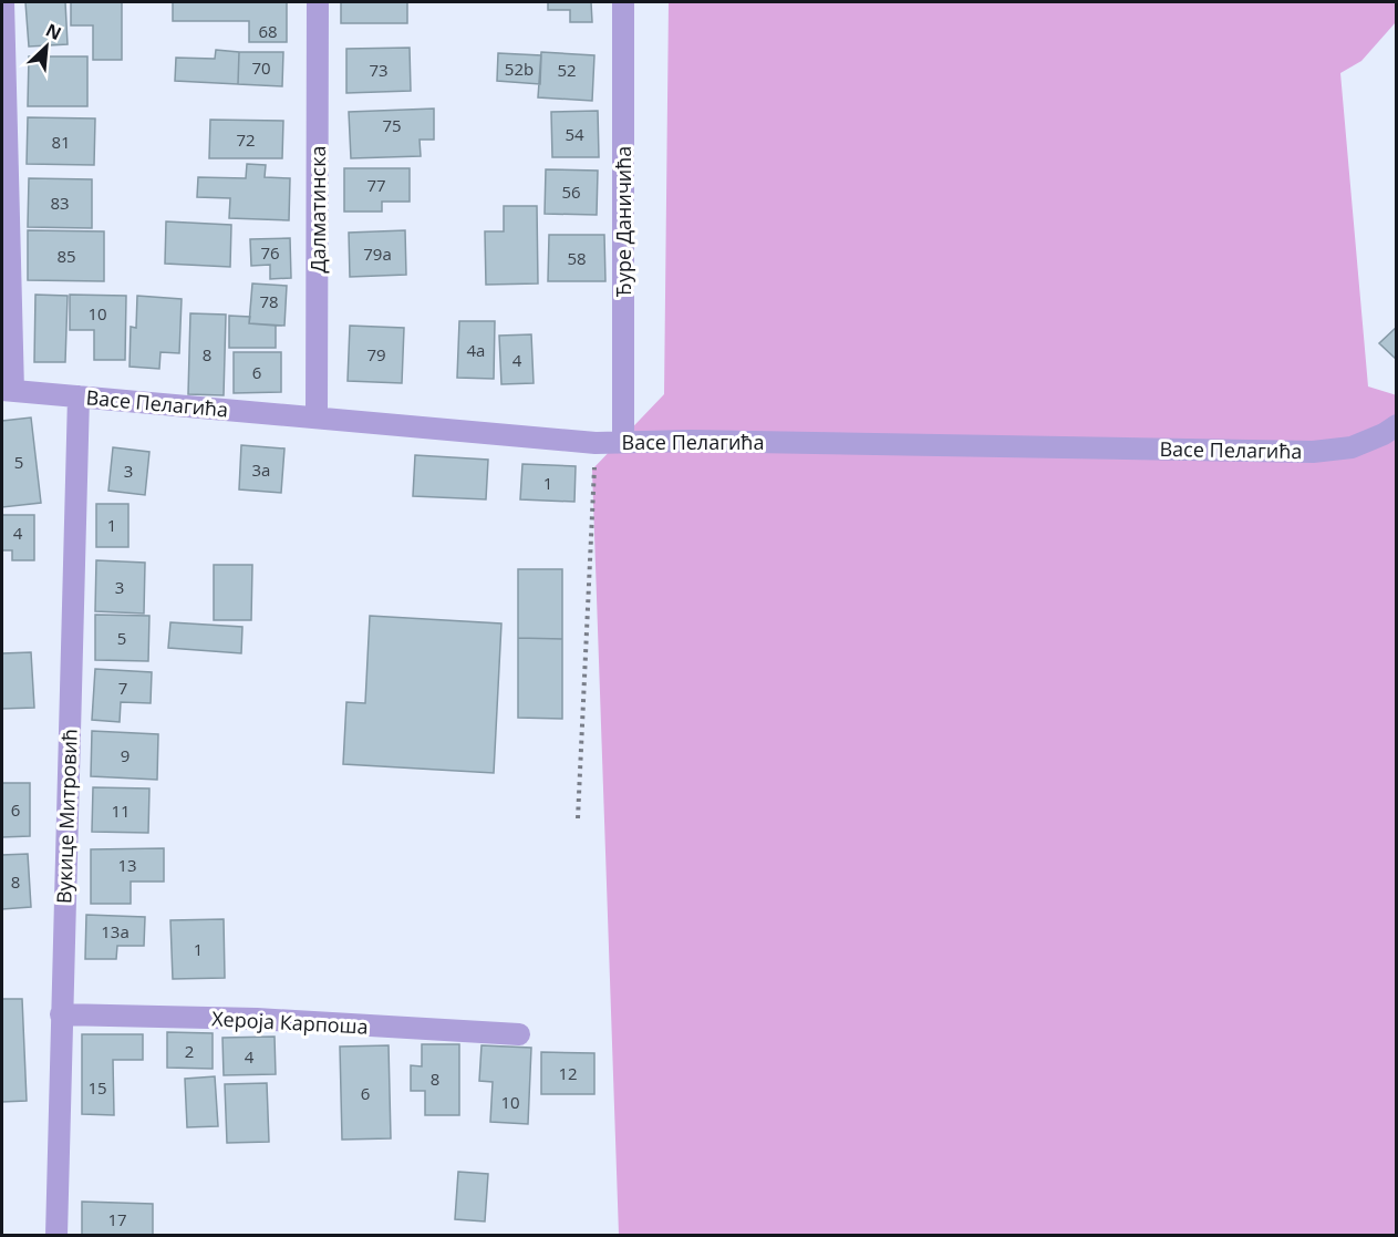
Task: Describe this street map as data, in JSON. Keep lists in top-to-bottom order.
{
  "streets": {
    "street": [
      "Далматинска",
      "Ђуре Даничића",
      "Васе Пелагића",
      "Вукице Митровић",
      "Хероја Карпоша"
    ]
  },
  "crossings": [
    ["Далматинска", "Васе Пелагића"],
    ["Ђуре Даничића", "Васе Пелагића"],
    ["Васе Пелагића", "Вукице Митровић"],
    ["Вукице Митровић", "Хероја Карпоша"]
  ],
  "house_numbers": [
    "68",
    "70",
    "52b",
    "73",
    "52",
    "75",
    "54",
    "72",
    "81",
    "77",
    "56",
    "83",
    "76",
    "79a",
    "85",
    "58",
    "78",
    "10",
    "4a",
    "8",
    "79",
    "4",
    "6",
    "5",
    "3a",
    "3",
    "1",
    "1",
    "4",
    "3",
    "5",
    "7",
    "9",
    "6",
    "11",
    "13",
    "8",
    "13a",
    "1",
    "2",
    "4",
    "12",
    "8",
    "15",
    "6",
    "10",
    "17"
  ],
  "north": "top right"
}
